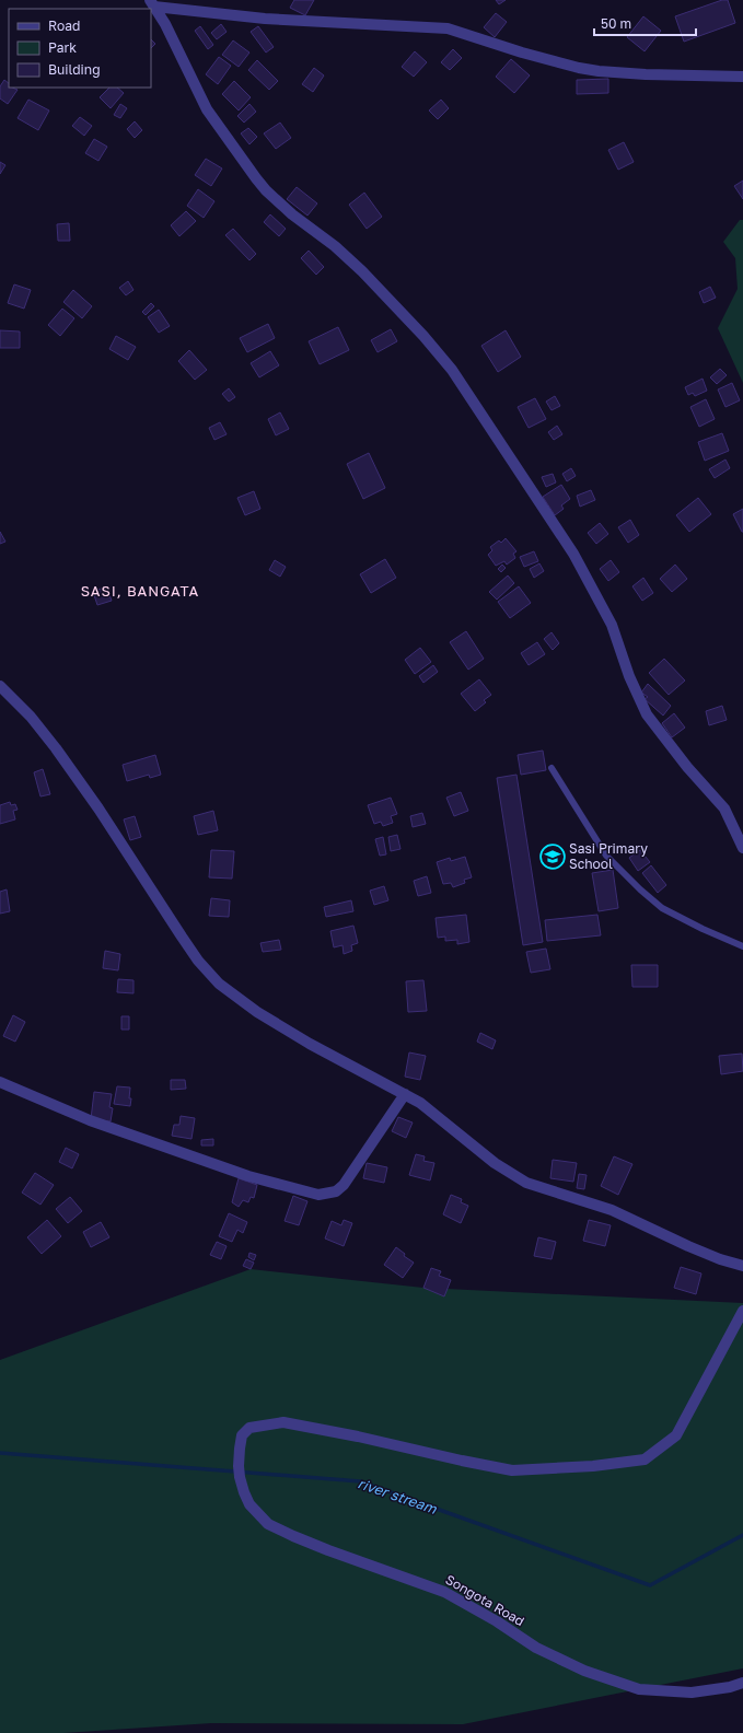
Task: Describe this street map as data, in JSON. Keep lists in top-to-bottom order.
{
  "streets": {
    "street": ["Songota Road"]
  },
  "districts": ["SASI, BANGATA"],
  "water": ["river stream"],
  "places": {
    "school or university": ["Sasi Primary School"]
  },
  "legend": ["Road", "Park", "Building"],
  "scale_bar": "50 m"
}
